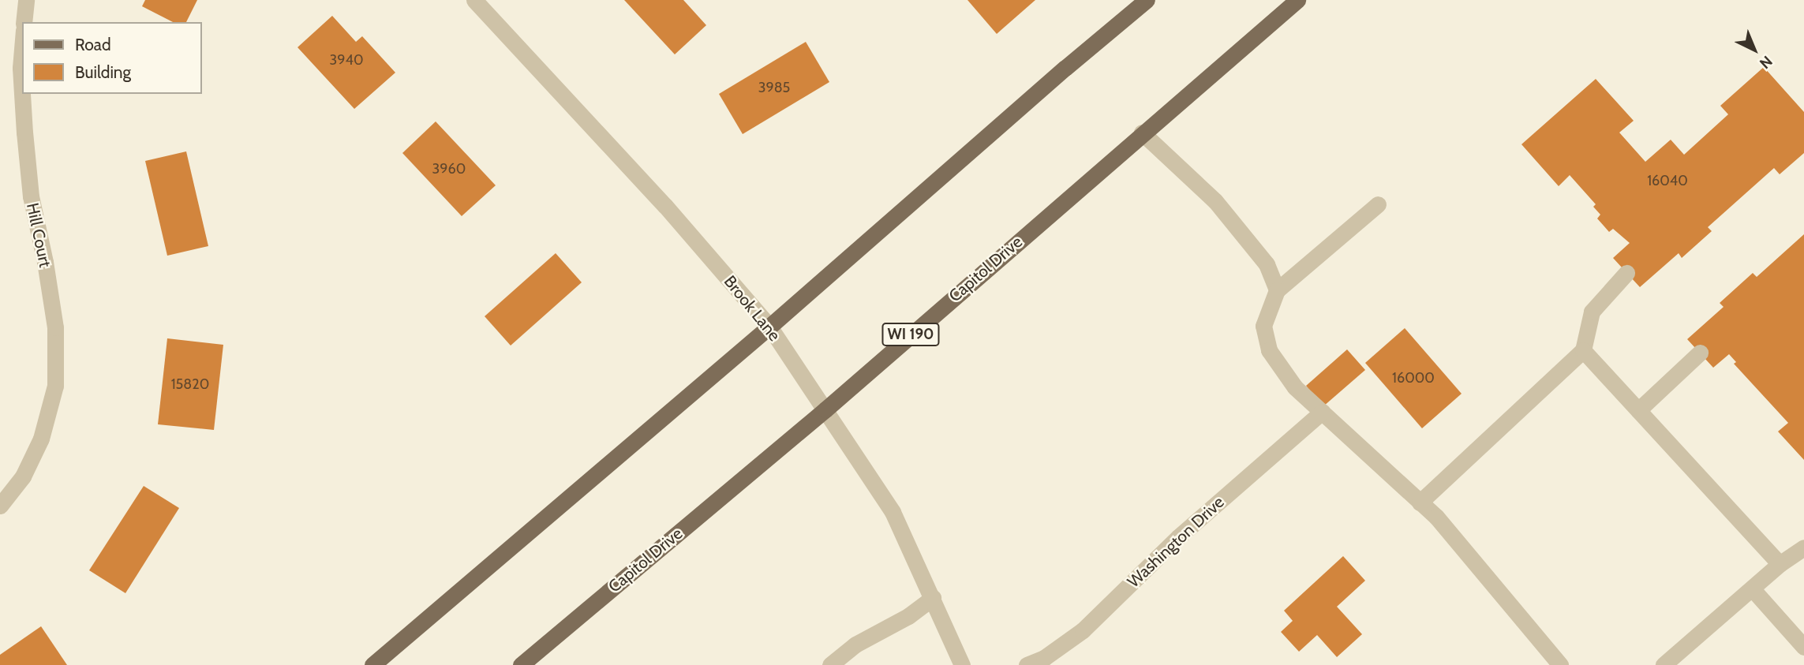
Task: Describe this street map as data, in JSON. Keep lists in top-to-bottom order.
{
  "streets": {
    "main road": ["Capitol Drive", "WI 190"],
    "street": ["Hill Court", "Brook Lane", "Washington Drive"]
  },
  "crossings": [
    ["Capitol Drive", "Brook Lane"]
  ],
  "house_numbers": [
    "3940",
    "3985",
    "3960",
    "16040",
    "16000",
    "15820"
  ],
  "legend": ["Road", "Building"],
  "north": "bottom right"
}
